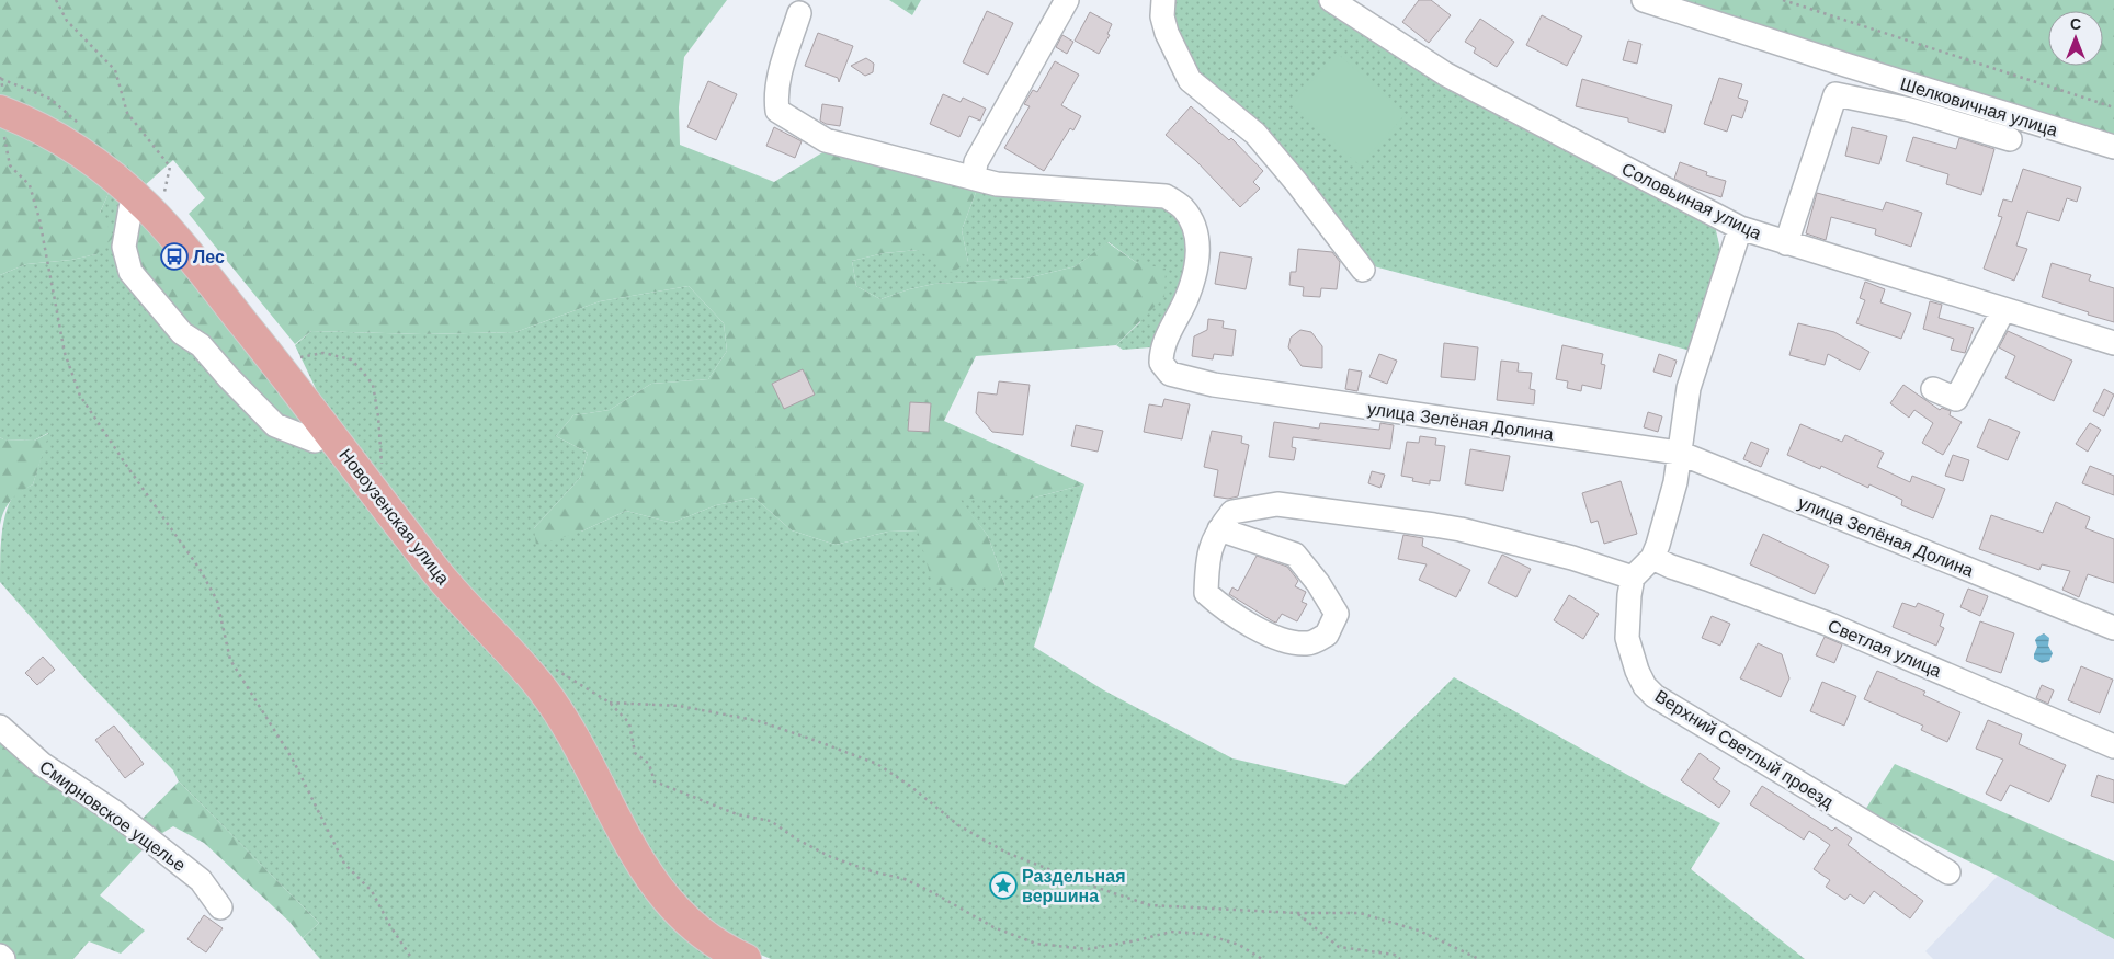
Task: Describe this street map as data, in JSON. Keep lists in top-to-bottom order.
{
  "streets": {
    "main road": ["Новоузенская улица"],
    "street": [
      "Шелковичная улица",
      "Соловьиная улица",
      "улица Зелёная Долина",
      "Светлая улица",
      "Верхний Светлый проезд",
      "Смирновское ущелье"
    ]
  },
  "places": {
    "bus stop": ["Лес"],
    "place": ["Раздельная вершина"]
  },
  "north": "top"
}
